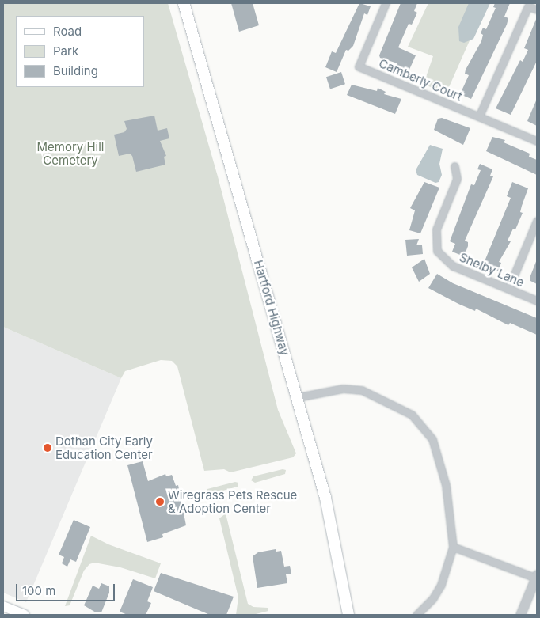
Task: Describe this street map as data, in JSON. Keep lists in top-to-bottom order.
{
  "streets": {
    "main road": ["Hartford Highway"],
    "street": ["Camberly Court", "Shelby Lane"]
  },
  "parks": ["Memory Hill Cemetery"],
  "places": ["Dothan City Early Education Center", "Wiregrass Pets Rescue & Adoption Center"],
  "legend": ["Road", "Park", "Building"],
  "scale_bar": "100 m"
}
